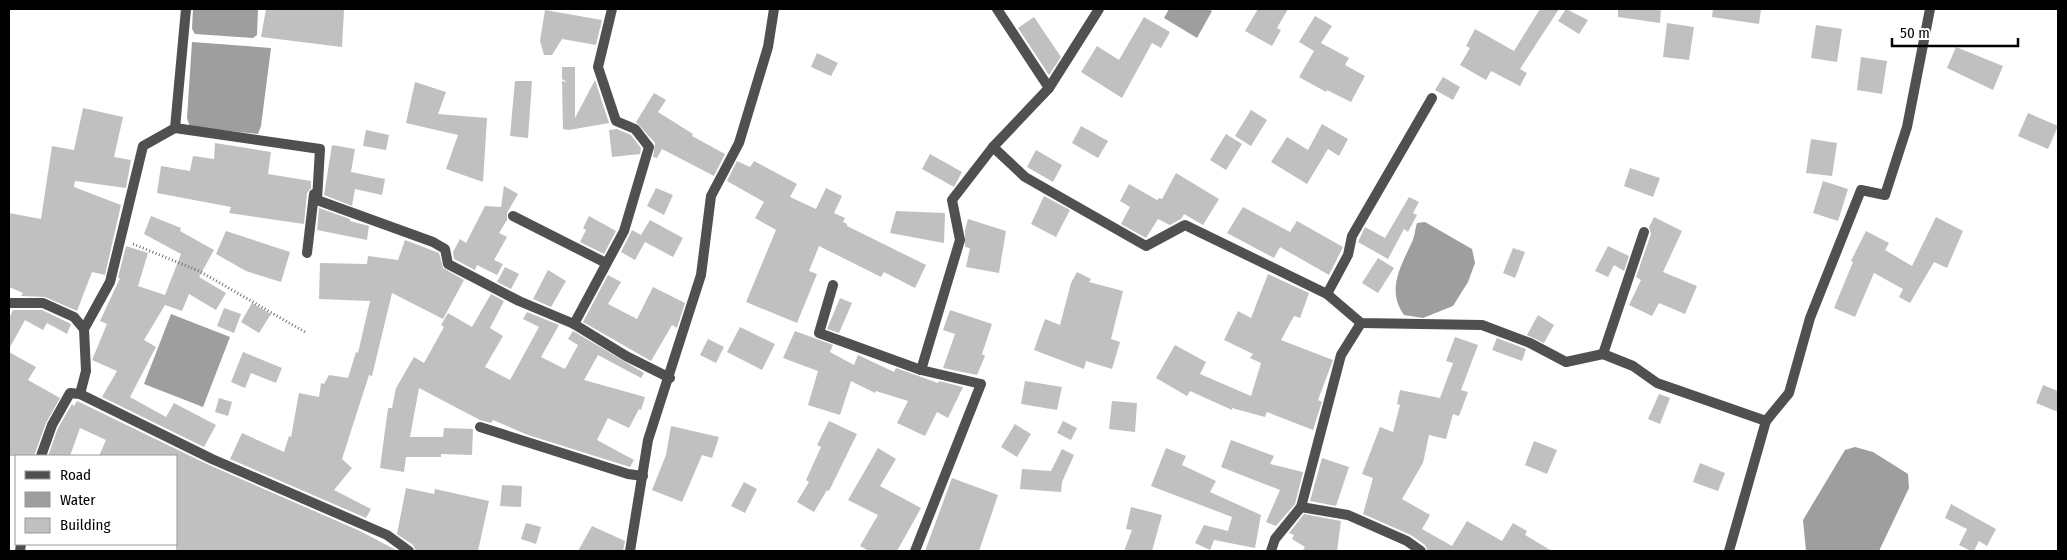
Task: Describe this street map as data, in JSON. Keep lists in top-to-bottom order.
{
  "legend": ["Road", "Water", "Building"],
  "scale_bar": "50 m"
}
